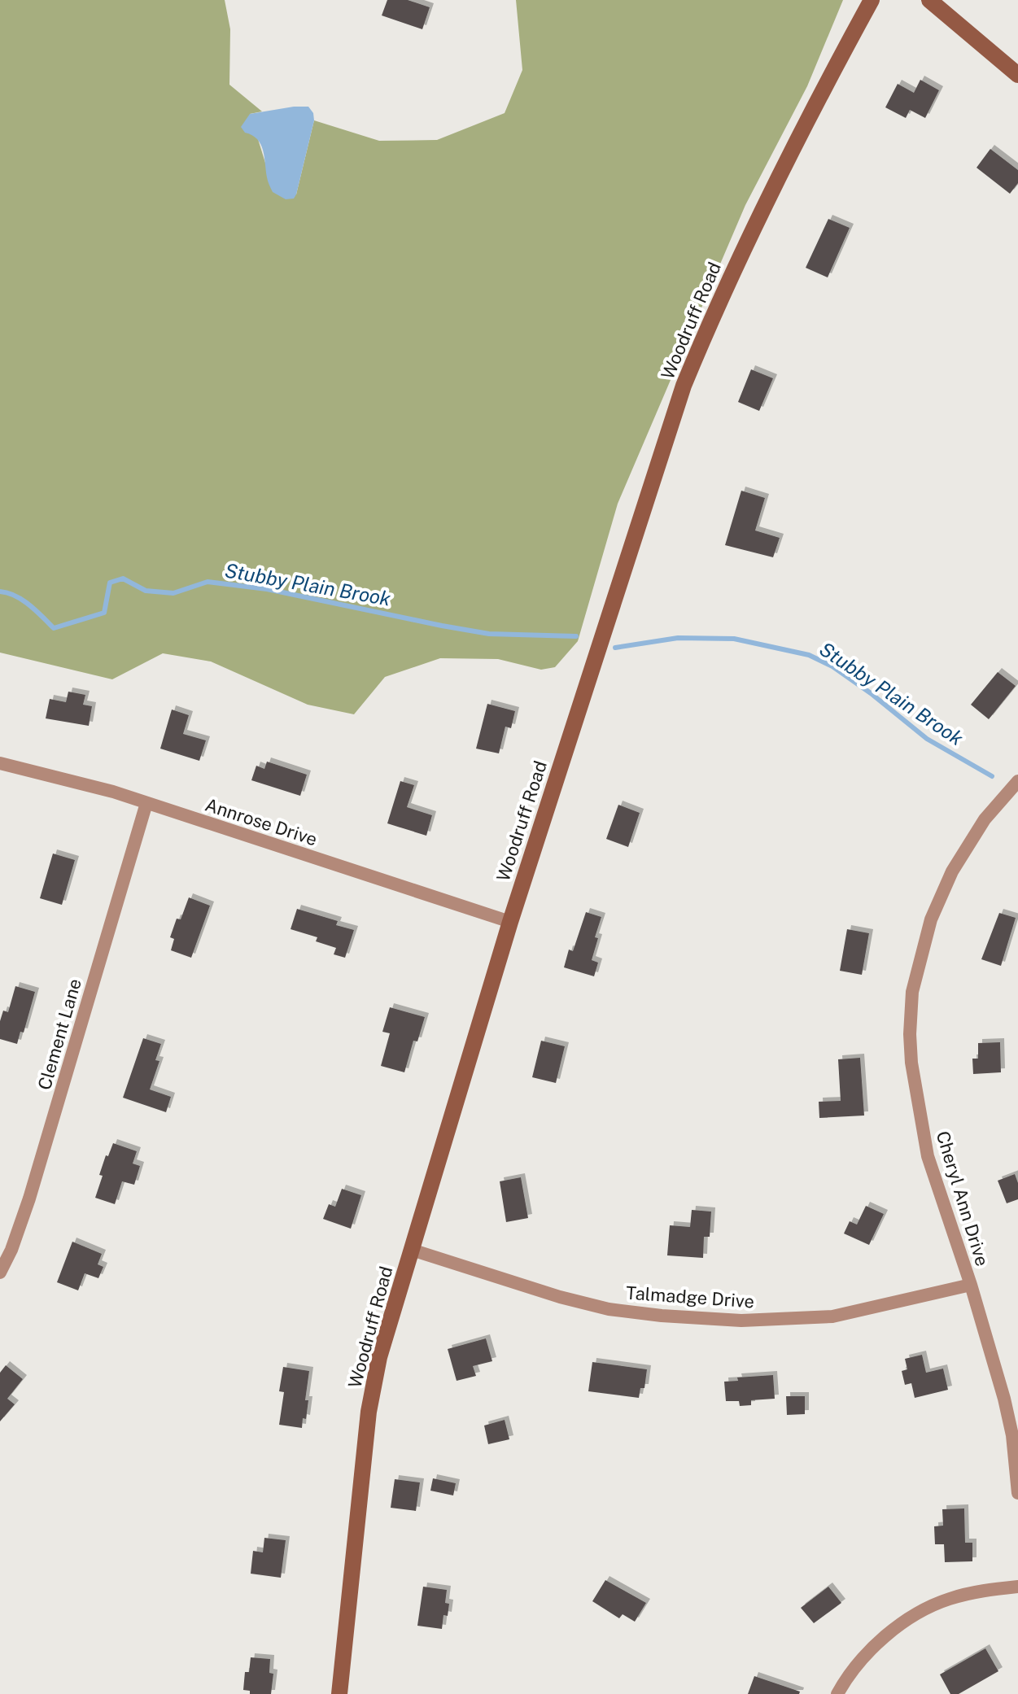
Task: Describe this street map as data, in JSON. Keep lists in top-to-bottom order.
{
  "streets": {
    "street": [
      "Woodruff Road",
      "Annrose Drive",
      "Clement Lane",
      "Cheryl Ann Drive",
      "Talmadge Drive"
    ]
  },
  "crossings": [
    ["Woodruff Road", "Annrose Drive"],
    ["Woodruff Road", "Talmadge Drive"],
    ["Annrose Drive", "Clement Lane"],
    ["Cheryl Ann Drive", "Talmadge Drive"]
  ],
  "water": ["Stubby Plain Brook"]
}
